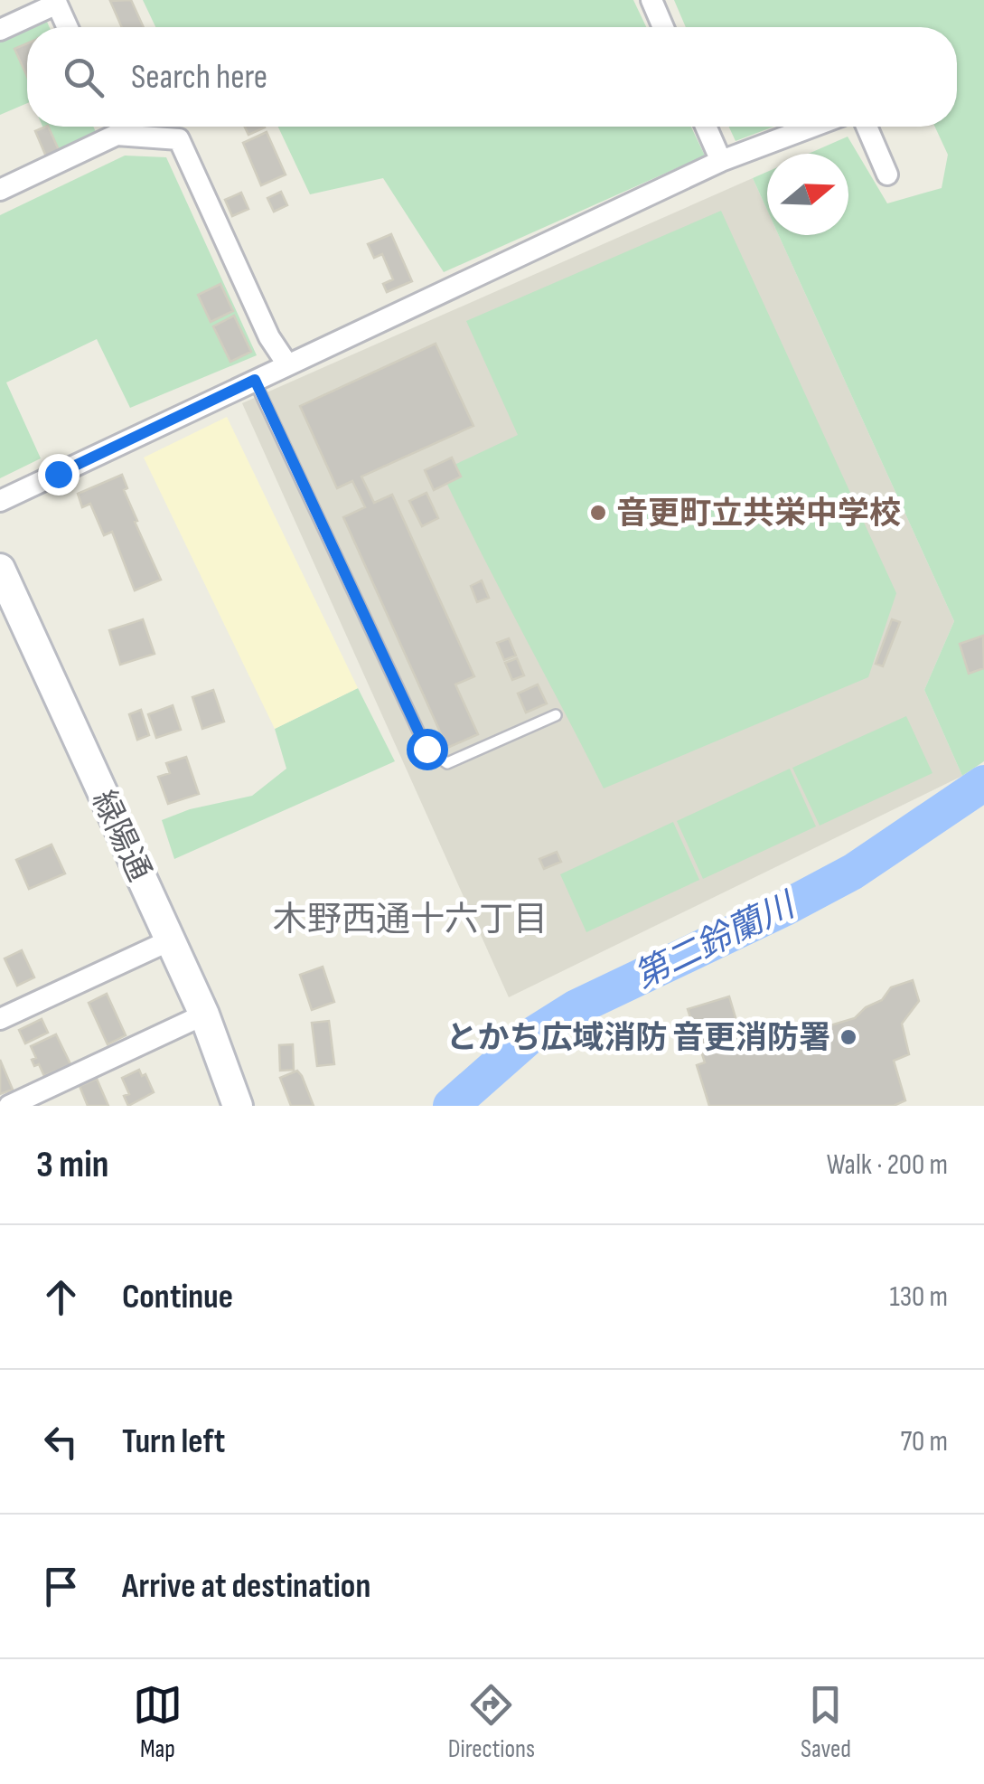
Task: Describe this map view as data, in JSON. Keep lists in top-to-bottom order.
{
  "streets": {
    "street": ["緑陽通"]
  },
  "districts": ["木野西通十六丁目"],
  "water": ["第二鈴蘭川"],
  "places": ["音更町立共栄中学校", "とかち広域消防 音更消防署"],
  "north": "right",
  "page": {
    "search": "Search here",
    "heading": ["3 min", "Walk · 200 m"],
    "list": [
      ["Continue", "130 m"],
      ["Turn left", "70 m"],
      "Arrive at destination"
    ],
    "nav": ["Map", "Directions", "Saved"]
  }
}
